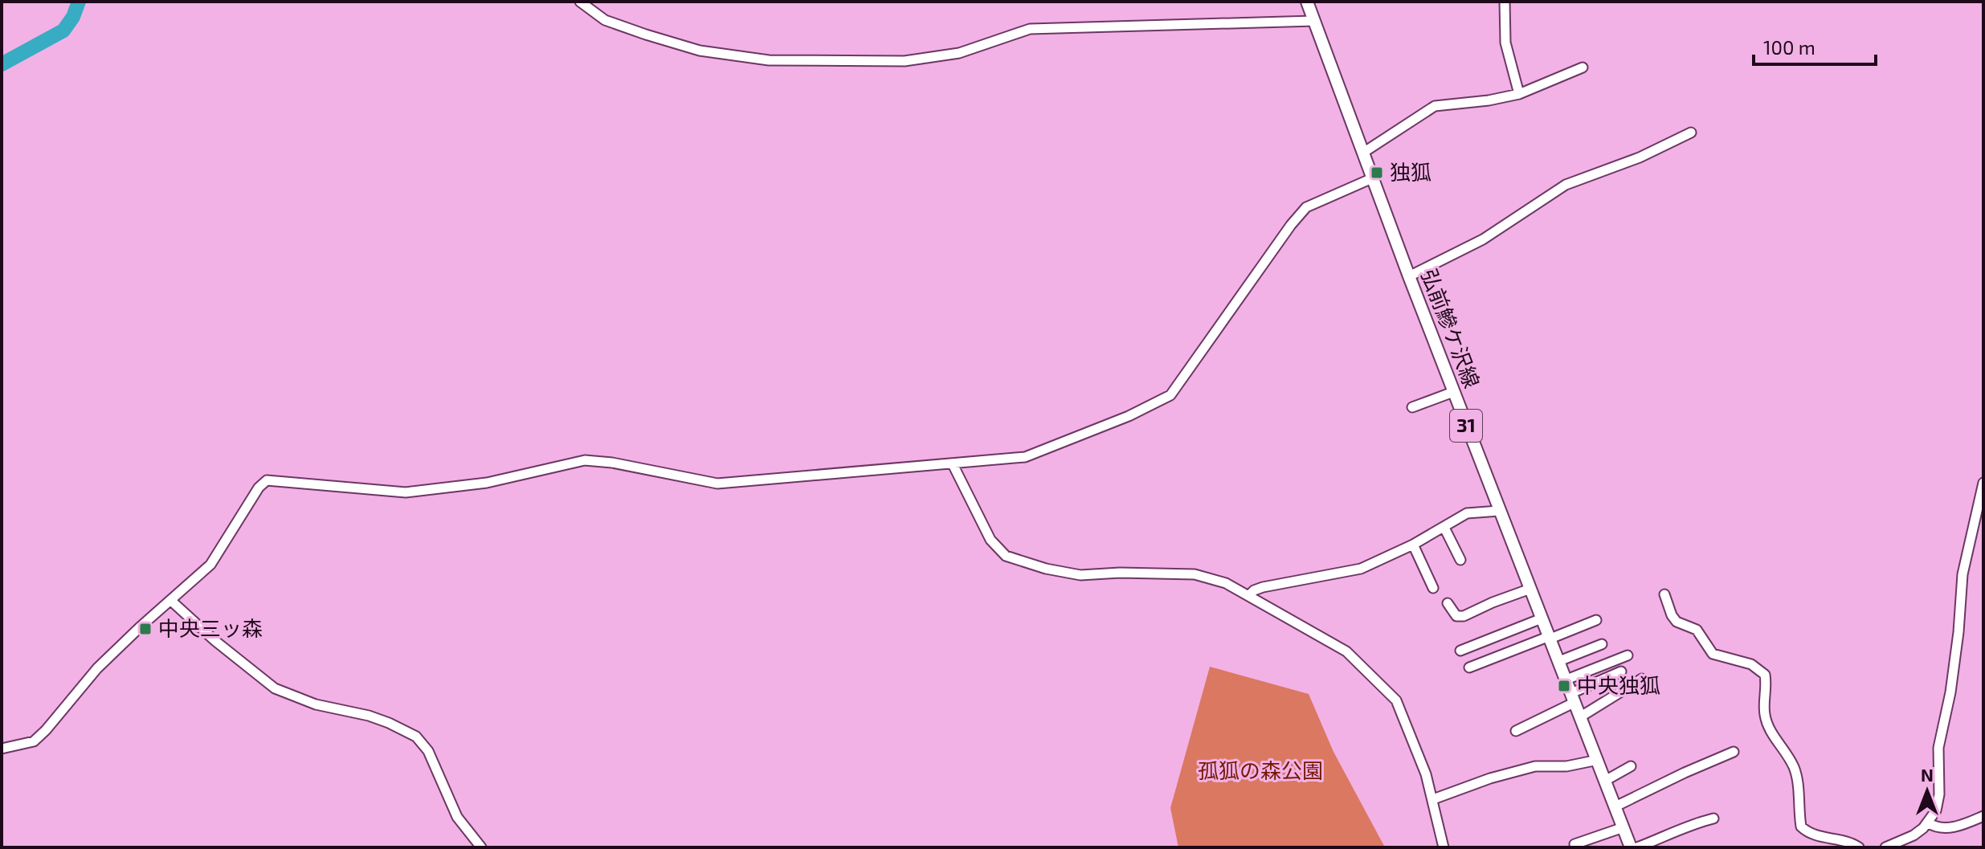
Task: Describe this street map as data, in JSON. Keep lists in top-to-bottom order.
{
  "streets": {
    "main road": ["弘前鰺ケ沢線", "31"]
  },
  "parks": ["孤狐の森公園"],
  "places": {
    "transit": ["独狐", "中央三ッ森", "中央独狐"]
  },
  "scale_bar": "100 m",
  "north": "top"
}
